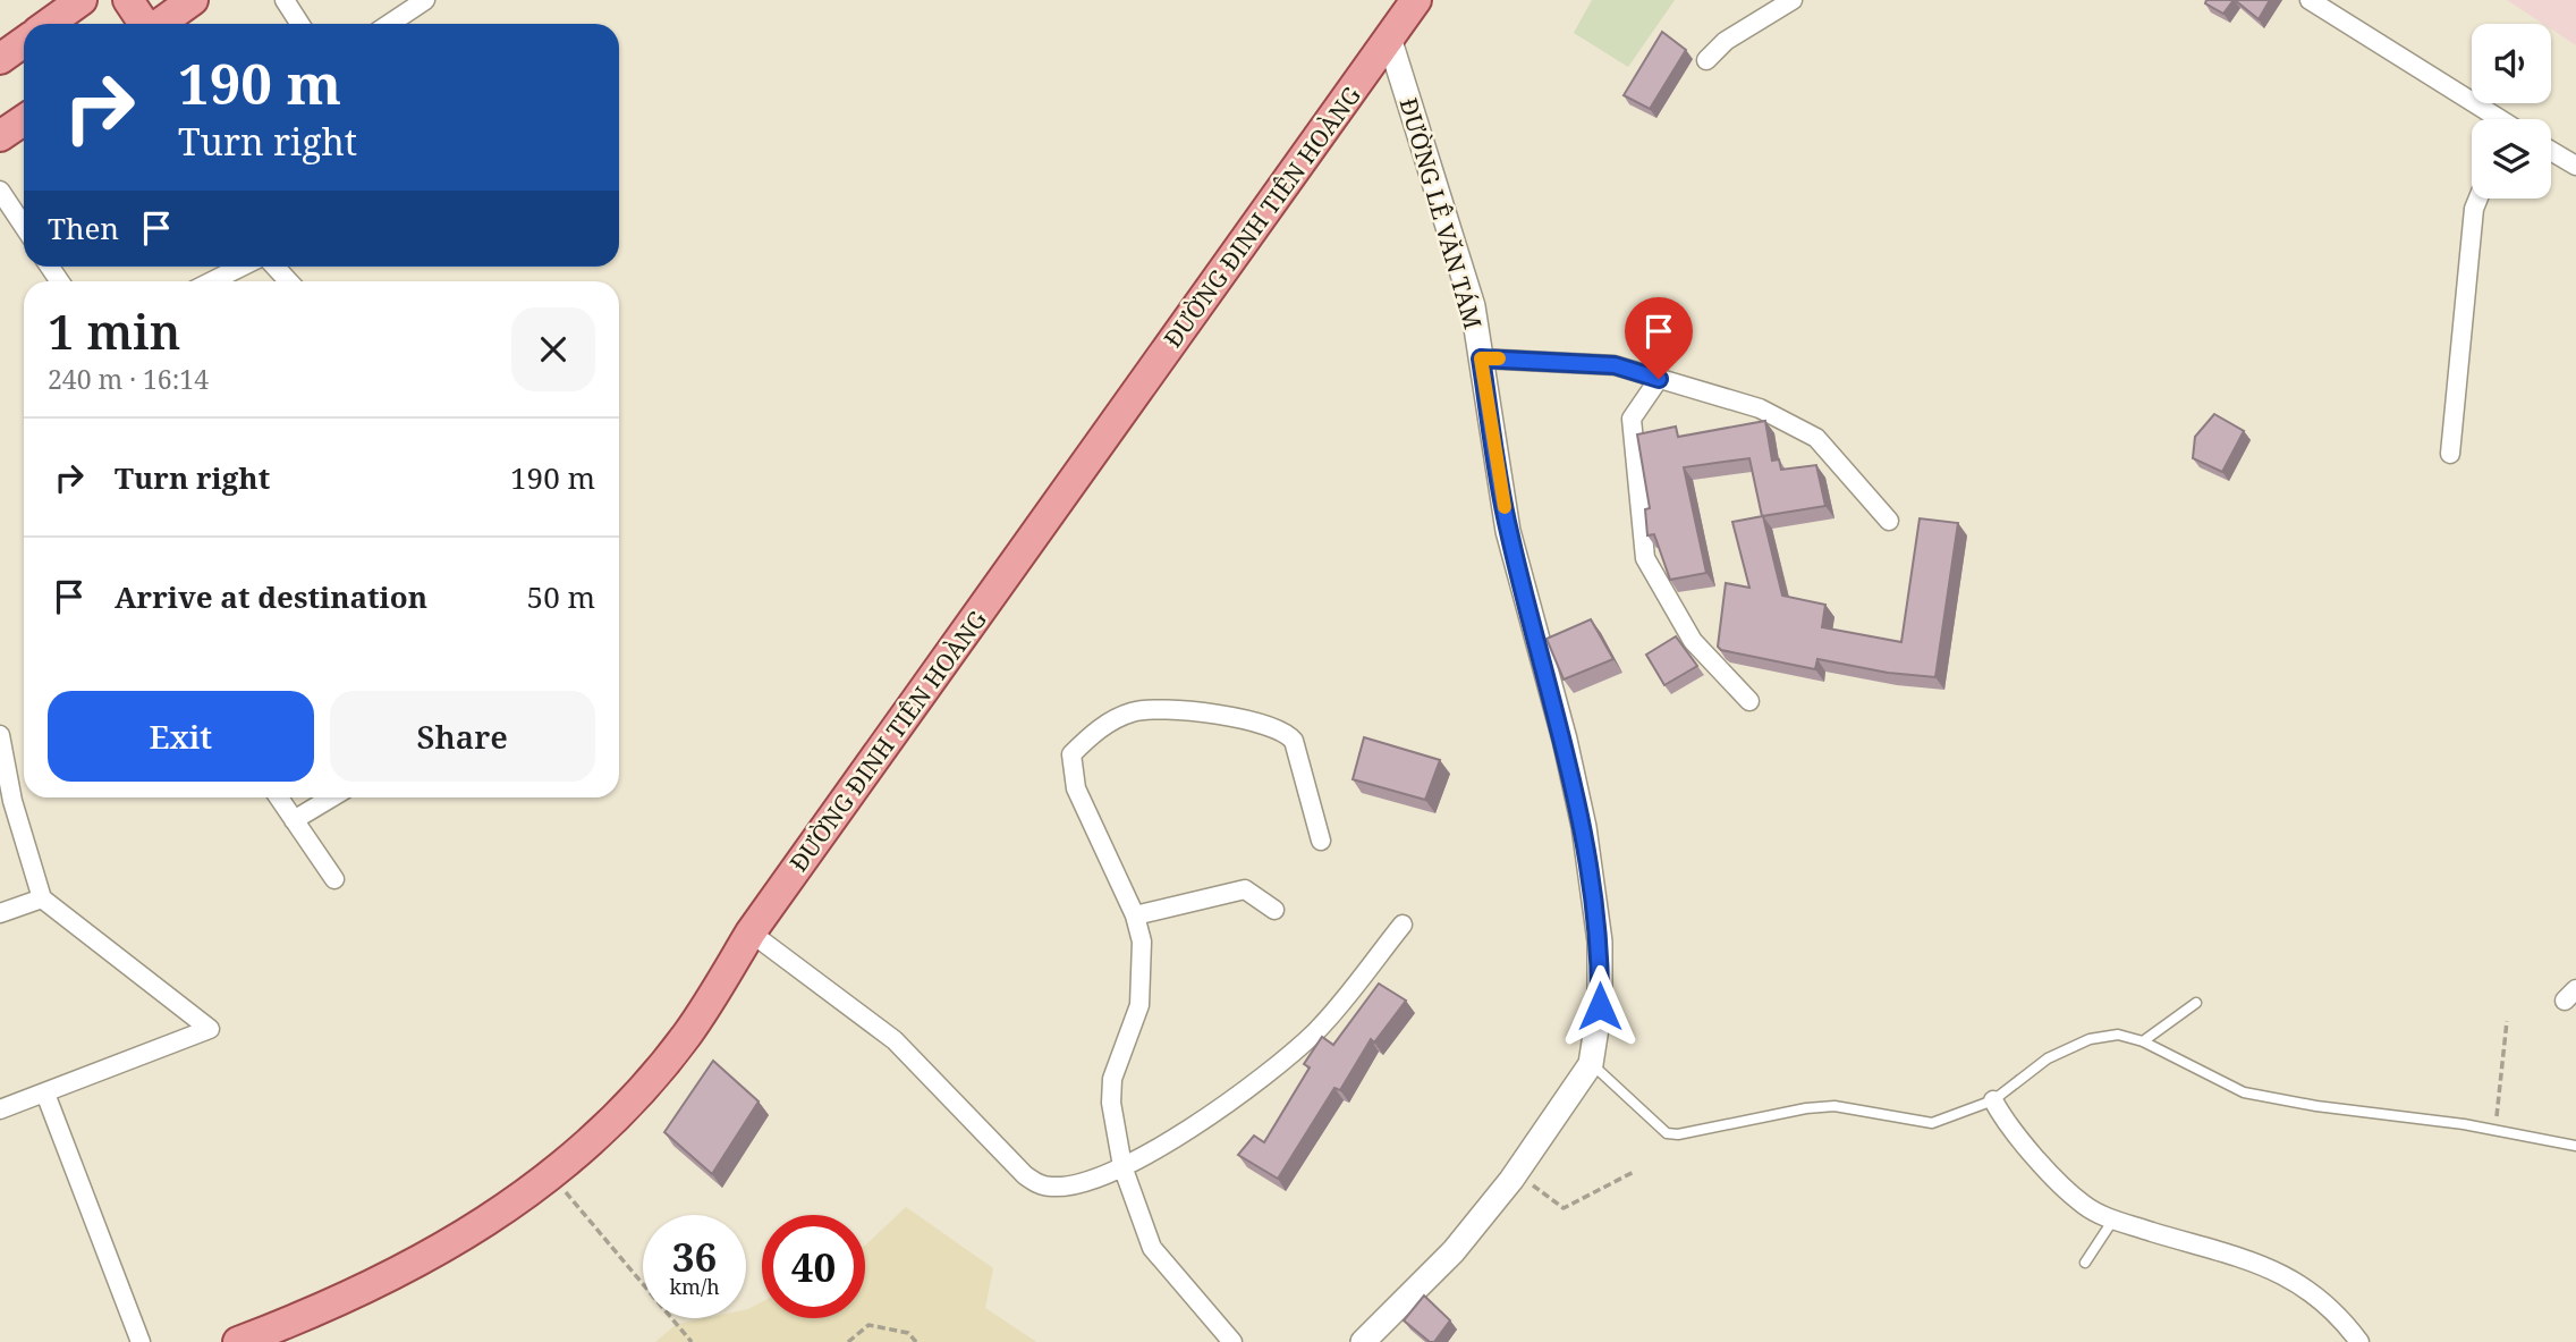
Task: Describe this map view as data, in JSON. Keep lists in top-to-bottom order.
{
  "streets": {
    "main road": ["ĐƯỜNG ĐINH TIÊN HOÀNG"],
    "street": ["ĐƯỜNG LÊ VĂN TÁM"]
  },
  "crossings": [
    ["ĐƯỜNG LÊ VĂN TÁM", "ĐƯỜNG ĐINH TIÊN HOÀNG"]
  ],
  "page": {
    "turn": ["190 m", "Turn right"],
    "then": "Then",
    "heading": ["1 min", "240 m · 16:14"],
    "list": [
      {
        "name": "Turn right",
        "value": "190 m"
      },
      {
        "name": "Arrive at destination",
        "value": "50 m"
      }
    ],
    "buttons": ["Exit", "Share"],
    "speed": "36 km/h",
    "limit": "40"
  }
}
